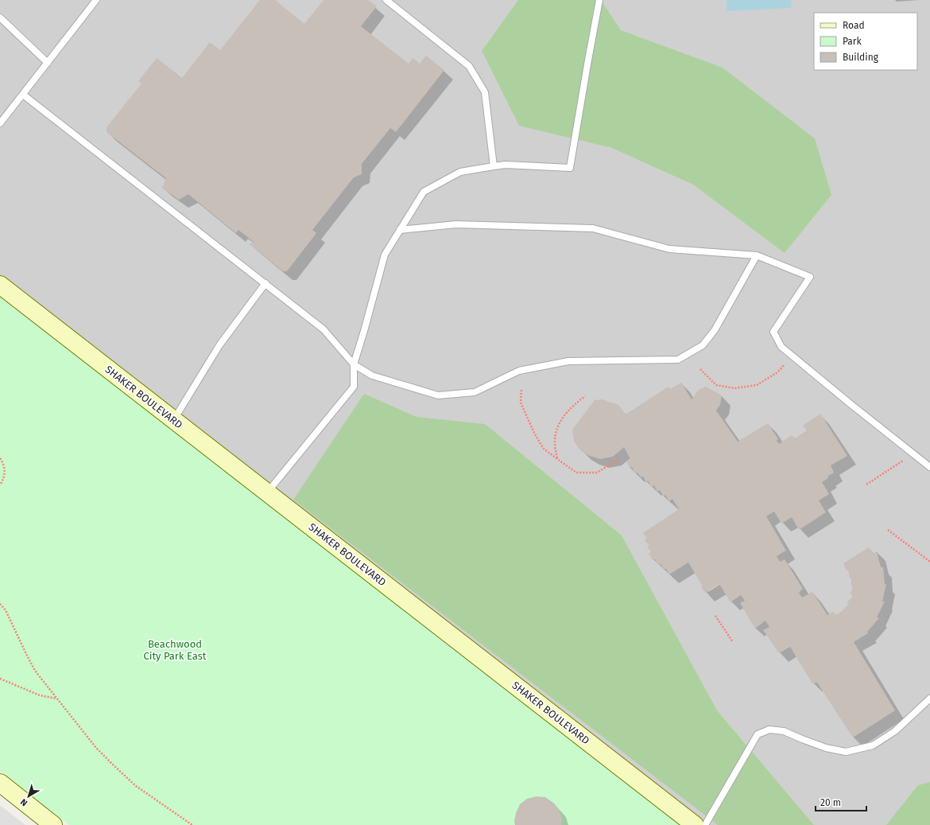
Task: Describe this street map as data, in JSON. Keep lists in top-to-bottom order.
{
  "streets": {
    "main road": ["SHAKER BOULEVARD"]
  },
  "parks": ["Beachwood City Park East"],
  "legend": ["Road", "Park", "Building"],
  "scale_bar": "20 m",
  "north": "bottom left"
}
